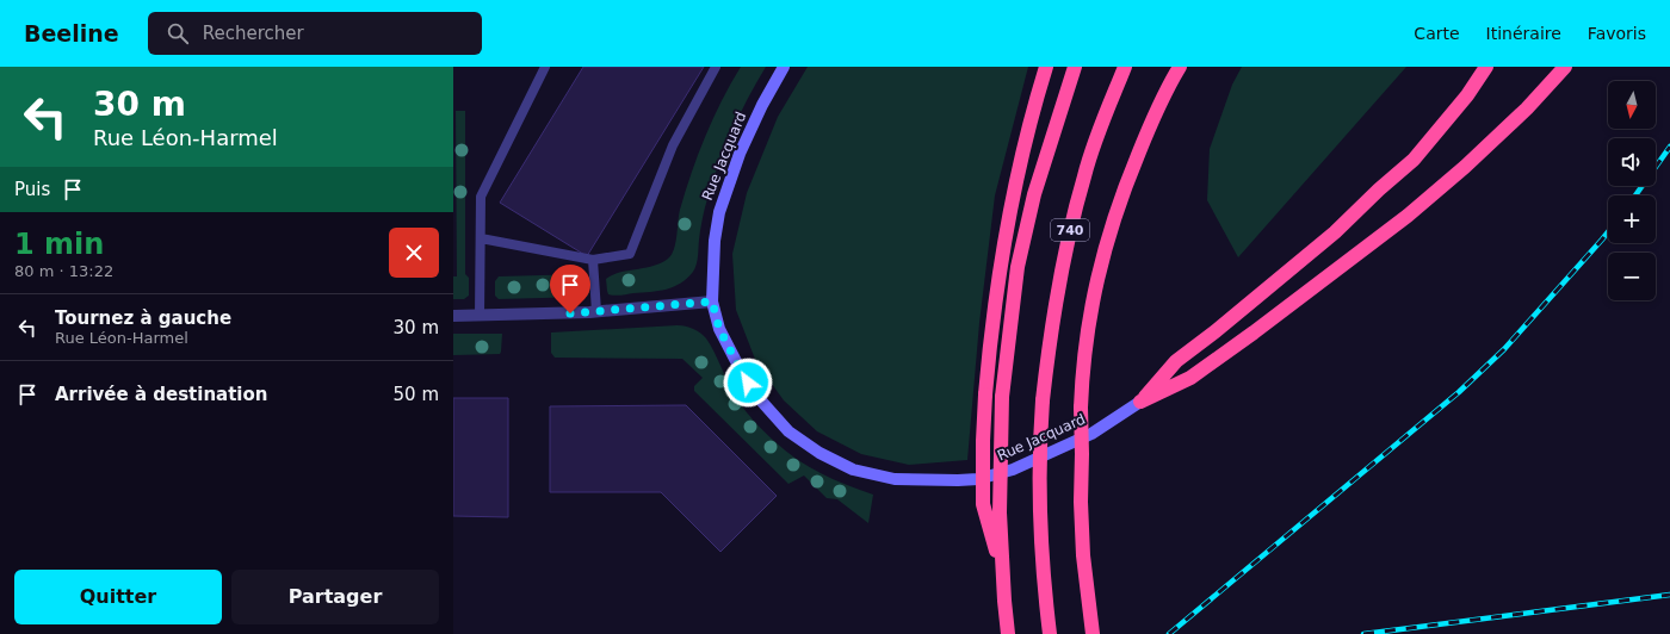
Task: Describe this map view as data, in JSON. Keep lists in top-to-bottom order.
{
  "streets": {
    "highway": ["740"],
    "main road": ["Rue Jacquard"]
  },
  "north": "bottom",
  "page": {
    "header": "Beeline",
    "search": "Rechercher",
    "nav": ["Carte", "Itinéraire", "Favoris"],
    "turn": ["30 m", "Rue Léon-Harmel"],
    "map_buttons": ["+", "−"],
    "then": "Puis",
    "heading": ["1 min", "80 m · 13:22"],
    "list": [
      {
        "name": "Tournez à gauche",
        "note": "Rue Léon-Harmel",
        "value": "30 m"
      },
      {
        "name": "Arrivée à destination",
        "value": "50 m"
      }
    ],
    "buttons": ["Quitter", "Partager"]
  }
}
